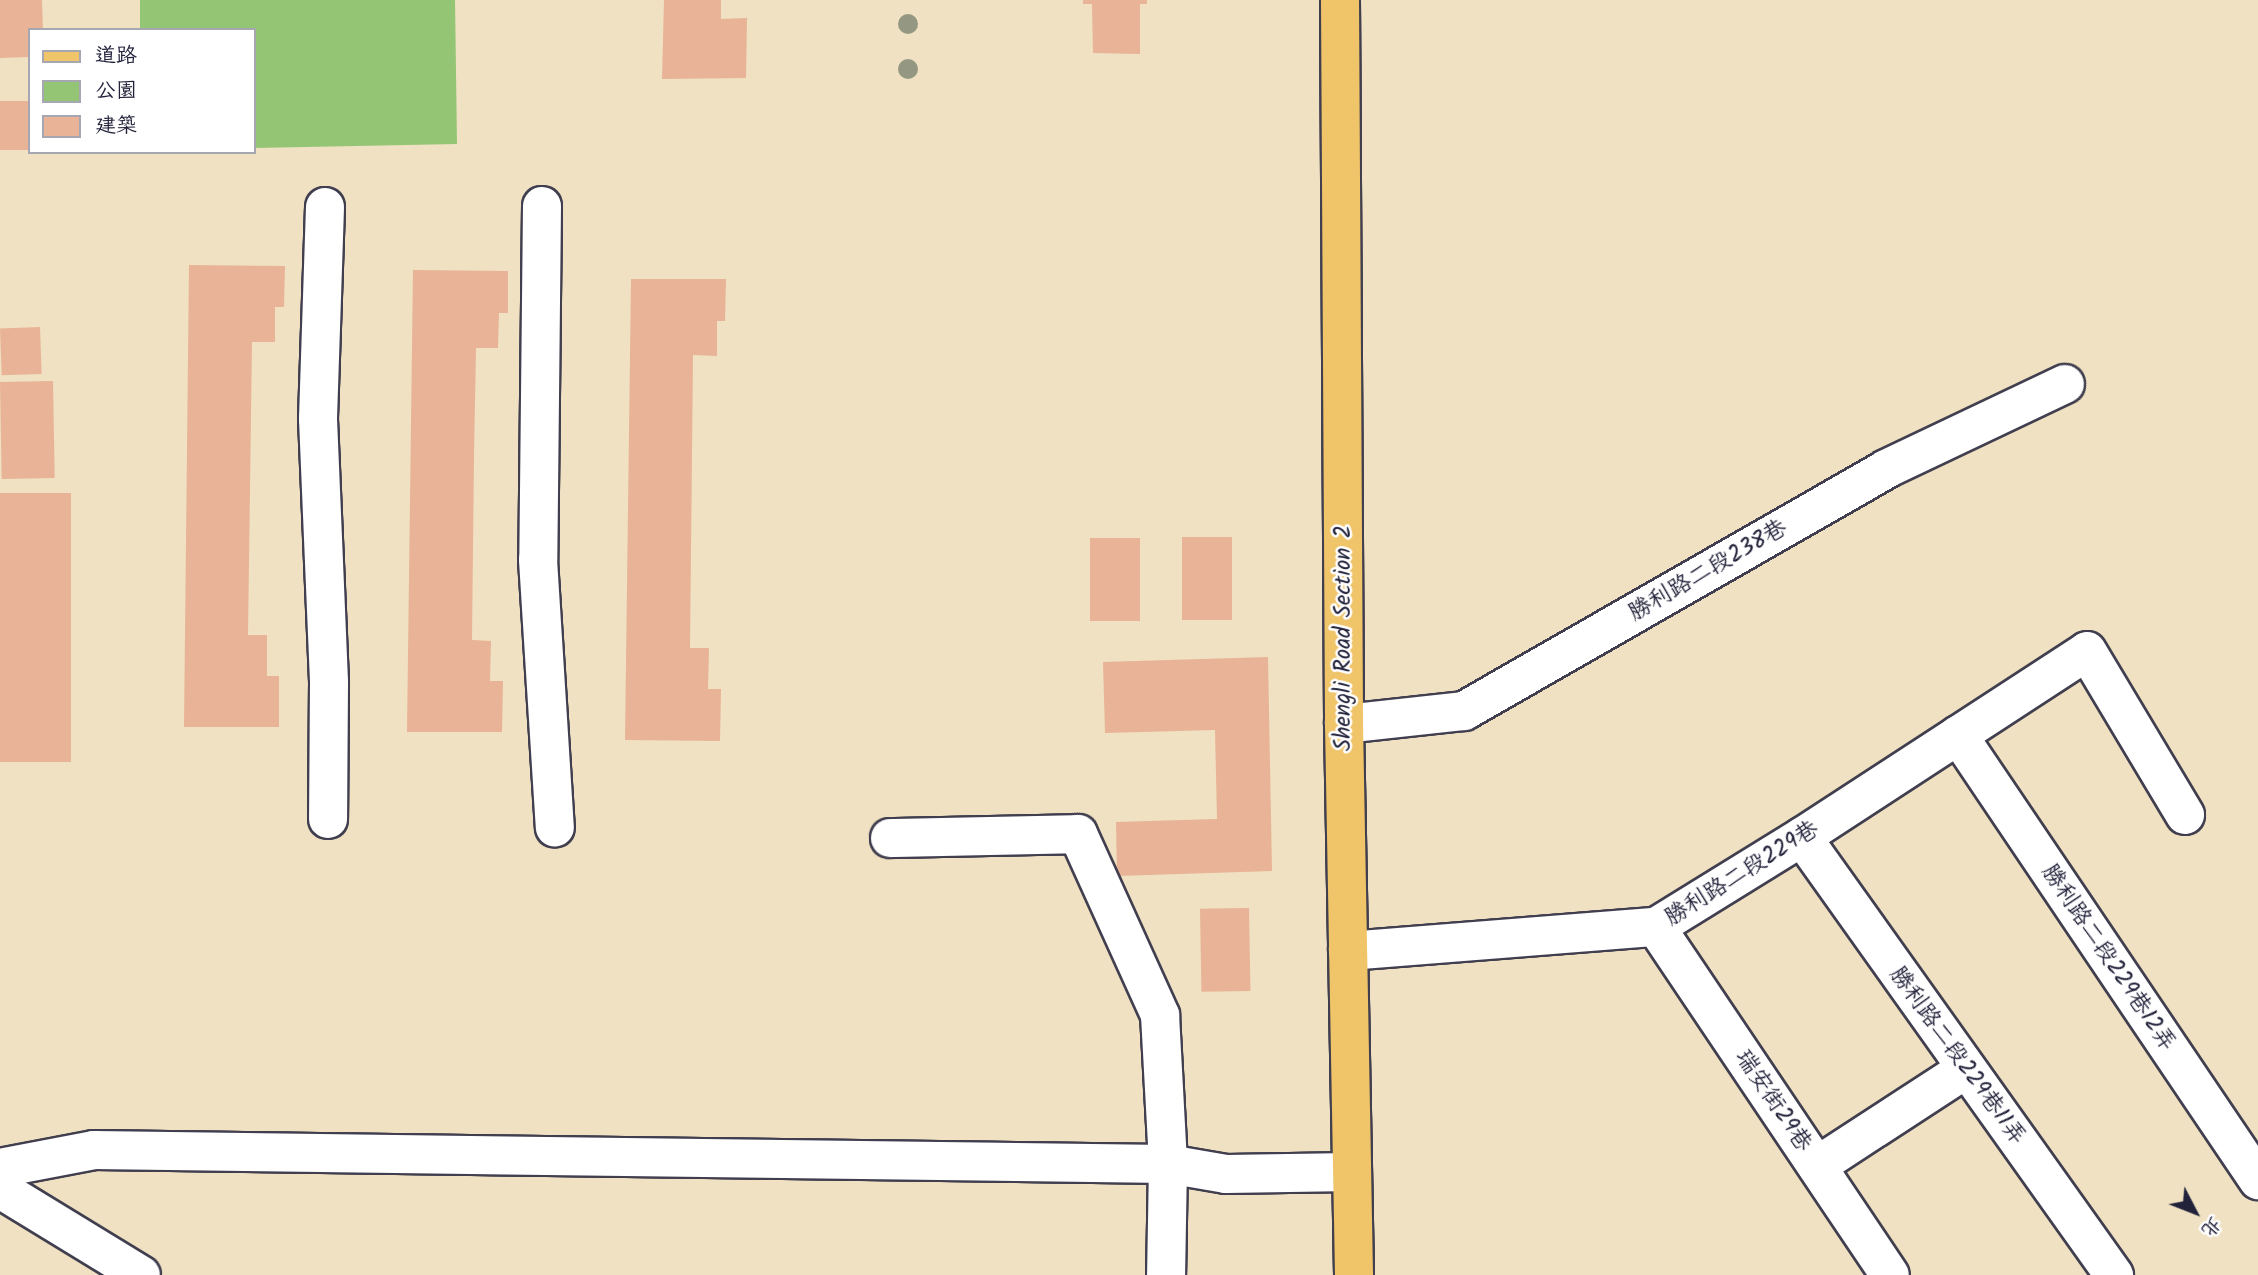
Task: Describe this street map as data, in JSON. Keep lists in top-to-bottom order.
{
  "streets": {
    "main road": ["Shengli Road Section 2"],
    "lane": [
      "勝利路二段238巷",
      "勝利路二段229巷",
      "勝利路二段229巷12弄",
      "勝利路二段229巷11弄",
      "瑞安街29巷"
    ]
  },
  "crossings": [
    ["勝利路二段238巷", "Shengli Road Section 2"],
    ["Shengli Road Section 2", "勝利路二段229巷"],
    ["勝利路二段229巷", "勝利路二段229巷12弄"],
    ["勝利路二段229巷", "勝利路二段229巷11弄"],
    ["勝利路二段229巷", "瑞安街29巷"]
  ],
  "legend": ["道路", "公園", "建築"],
  "north": "bottom right"
}
